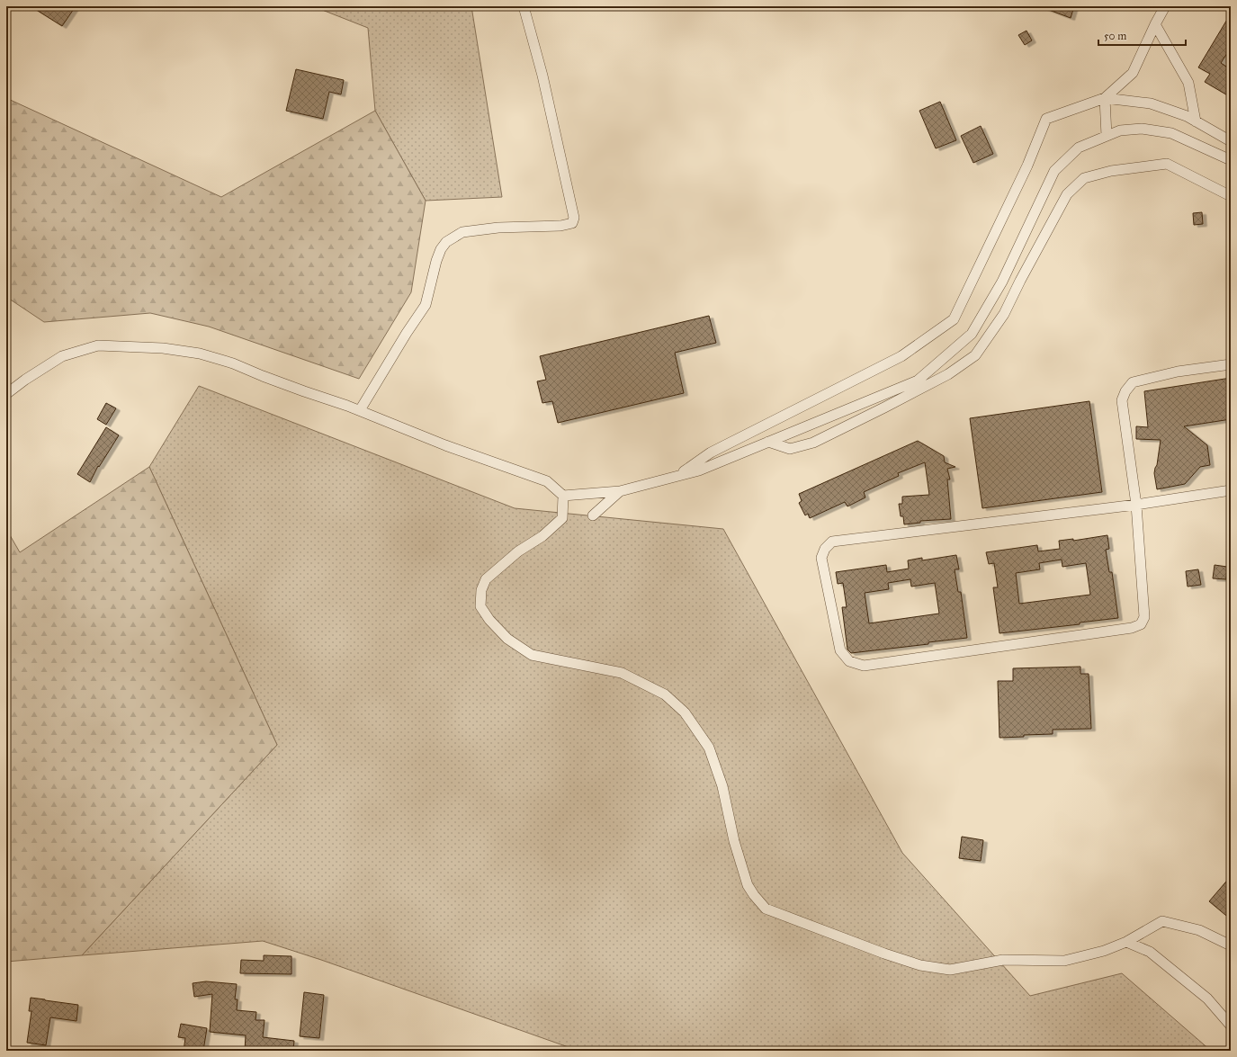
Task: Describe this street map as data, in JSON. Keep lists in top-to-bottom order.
{
  "scale_bar": "50 m"
}
